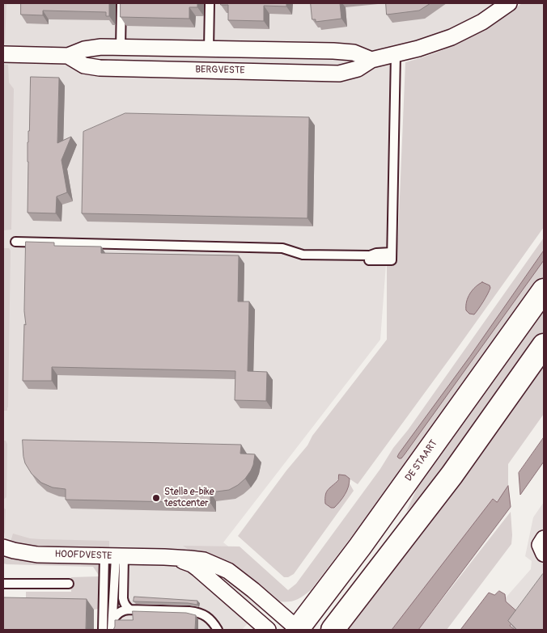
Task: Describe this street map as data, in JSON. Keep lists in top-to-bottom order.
{
  "streets": {
    "main road": ["DE STAART"],
    "street": ["BERGVESTE", "HOOFDVESTE"]
  },
  "crossings": [
    ["DE STAART", "HOOFDVESTE"]
  ],
  "places": ["Stella e-bike testcenter"]
}
